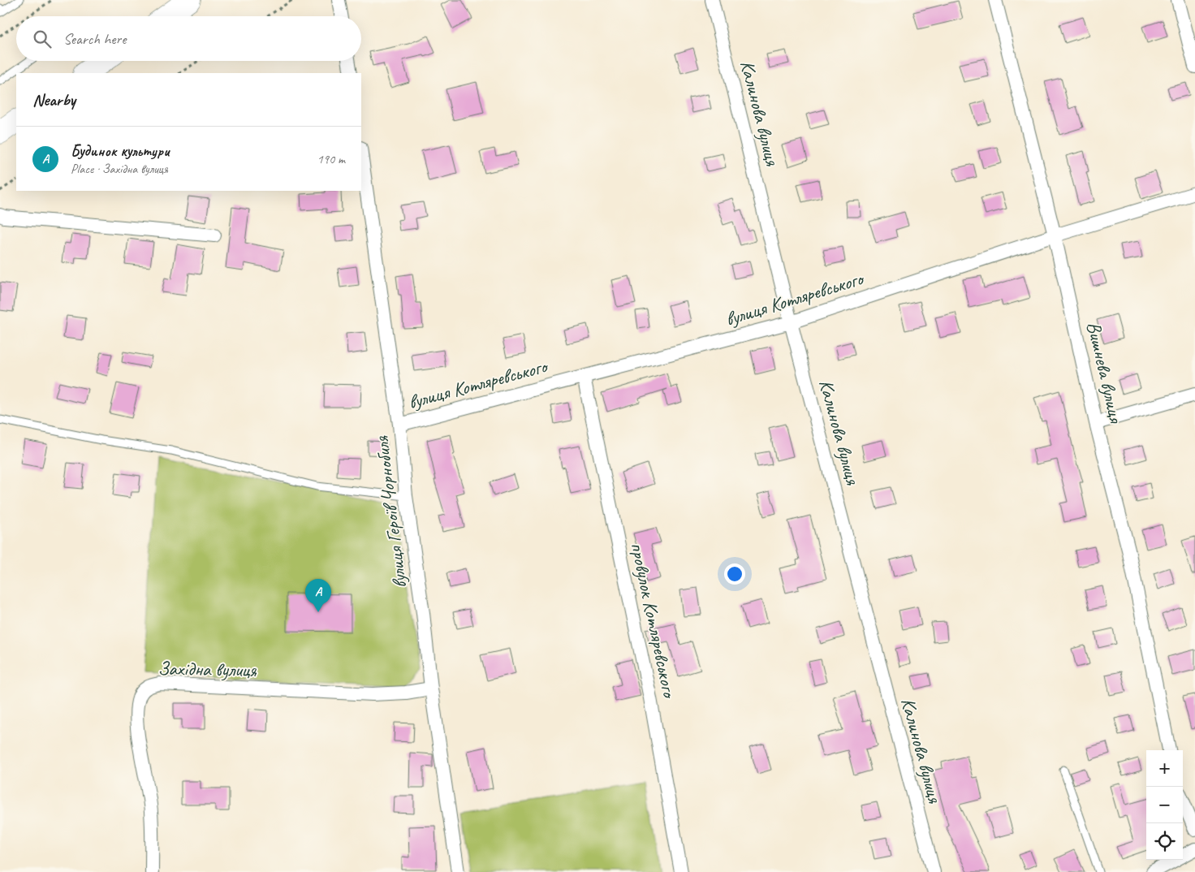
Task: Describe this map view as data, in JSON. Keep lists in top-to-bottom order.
{
  "streets": {
    "street": [
      "Калинова вулиця",
      "вулиця Котляревського",
      "Вишнева вулиця",
      "вулиця Героїв Чорнобиля",
      "провулок Котляревського",
      "Західна вулиця"
    ]
  },
  "crossings": [
    ["Калинова вулиця", "вулиця Котляревського"],
    ["вулиця Котляревського", "Вишнева вулиця"],
    ["вулиця Котляревського", "вулиця Героїв Чорнобиля"],
    ["вулиця Котляревського", "провулок Котляревського"],
    ["вулиця Героїв Чорнобиля", "Західна вулиця"]
  ],
  "page": {
    "search": "Search here",
    "heading": "Nearby",
    "list": [
      {
        "mark": "A",
        "name": "Будинок культури",
        "note": "Place · Західна вулиця",
        "value": "190 m"
      }
    ],
    "pins": "A",
    "map_buttons": ["+", "−"]
  }
}
